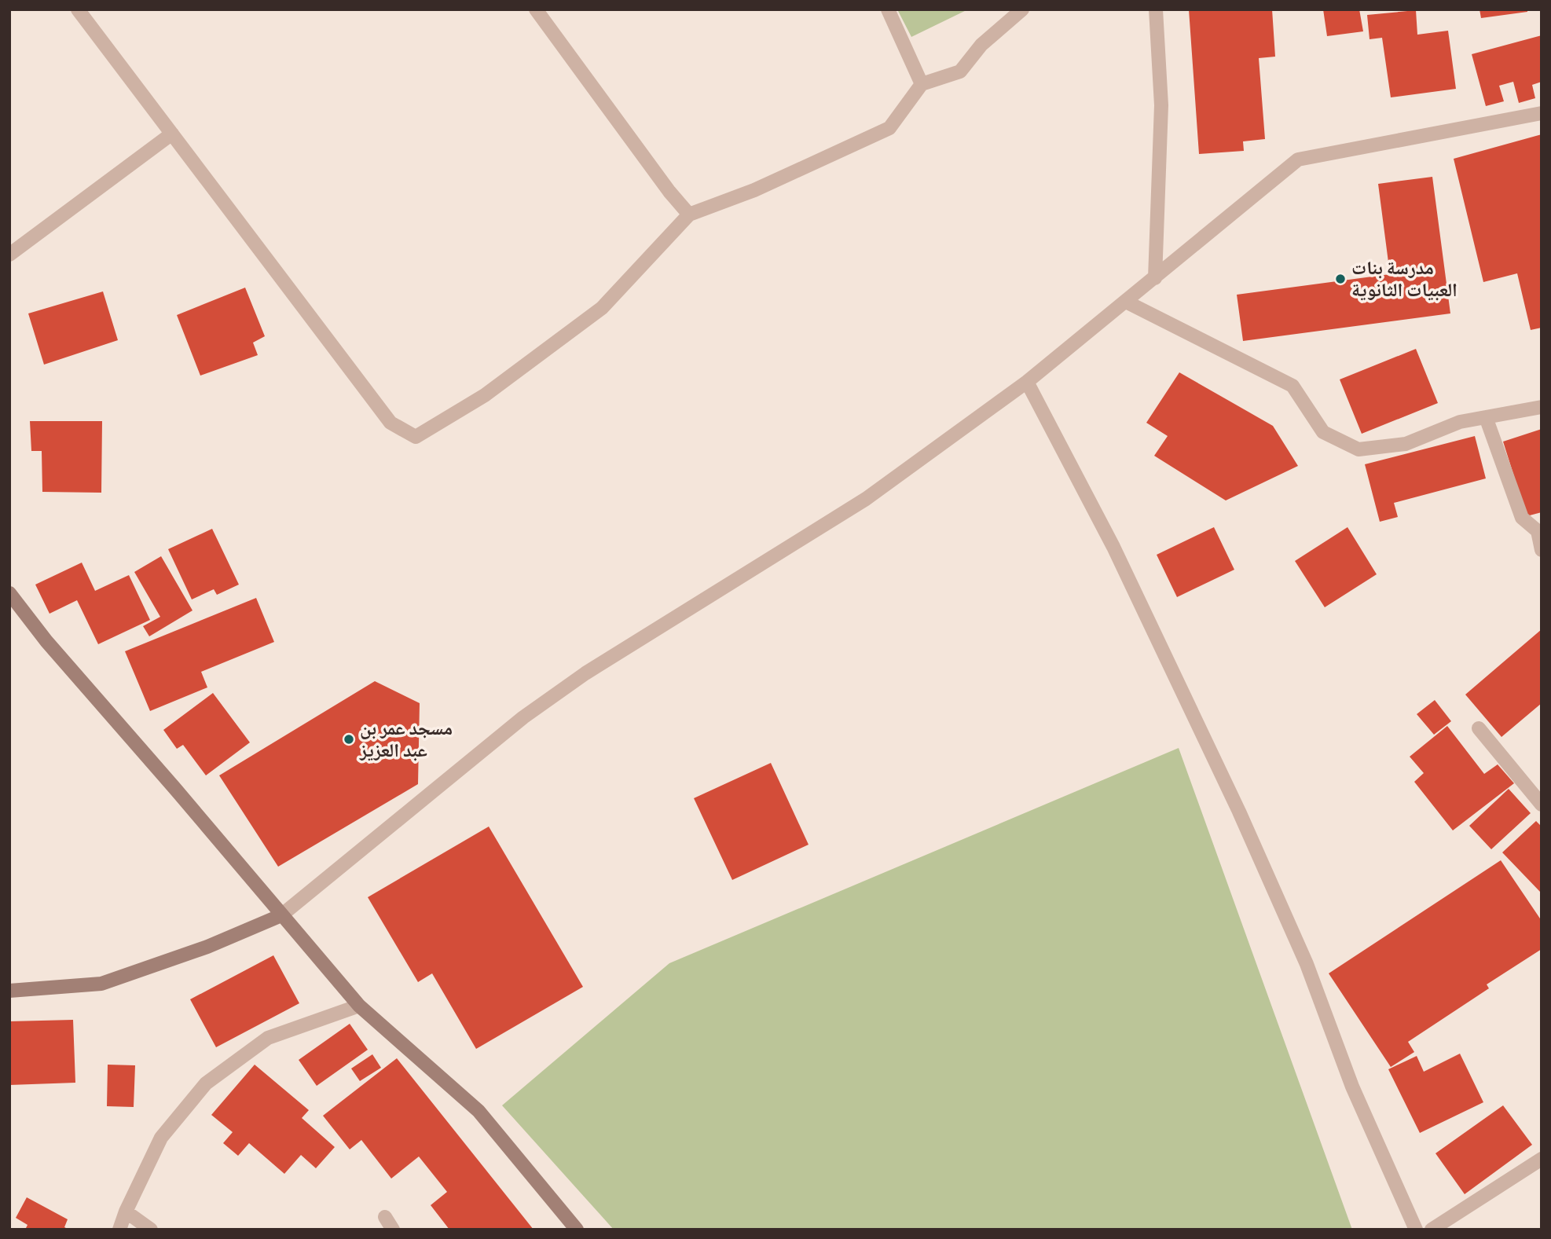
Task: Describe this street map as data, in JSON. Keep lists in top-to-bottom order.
{
  "places": ["مدرسة بنات العبيات الثانوية", "مسجد عمر بن عبد العزيز"]
}
